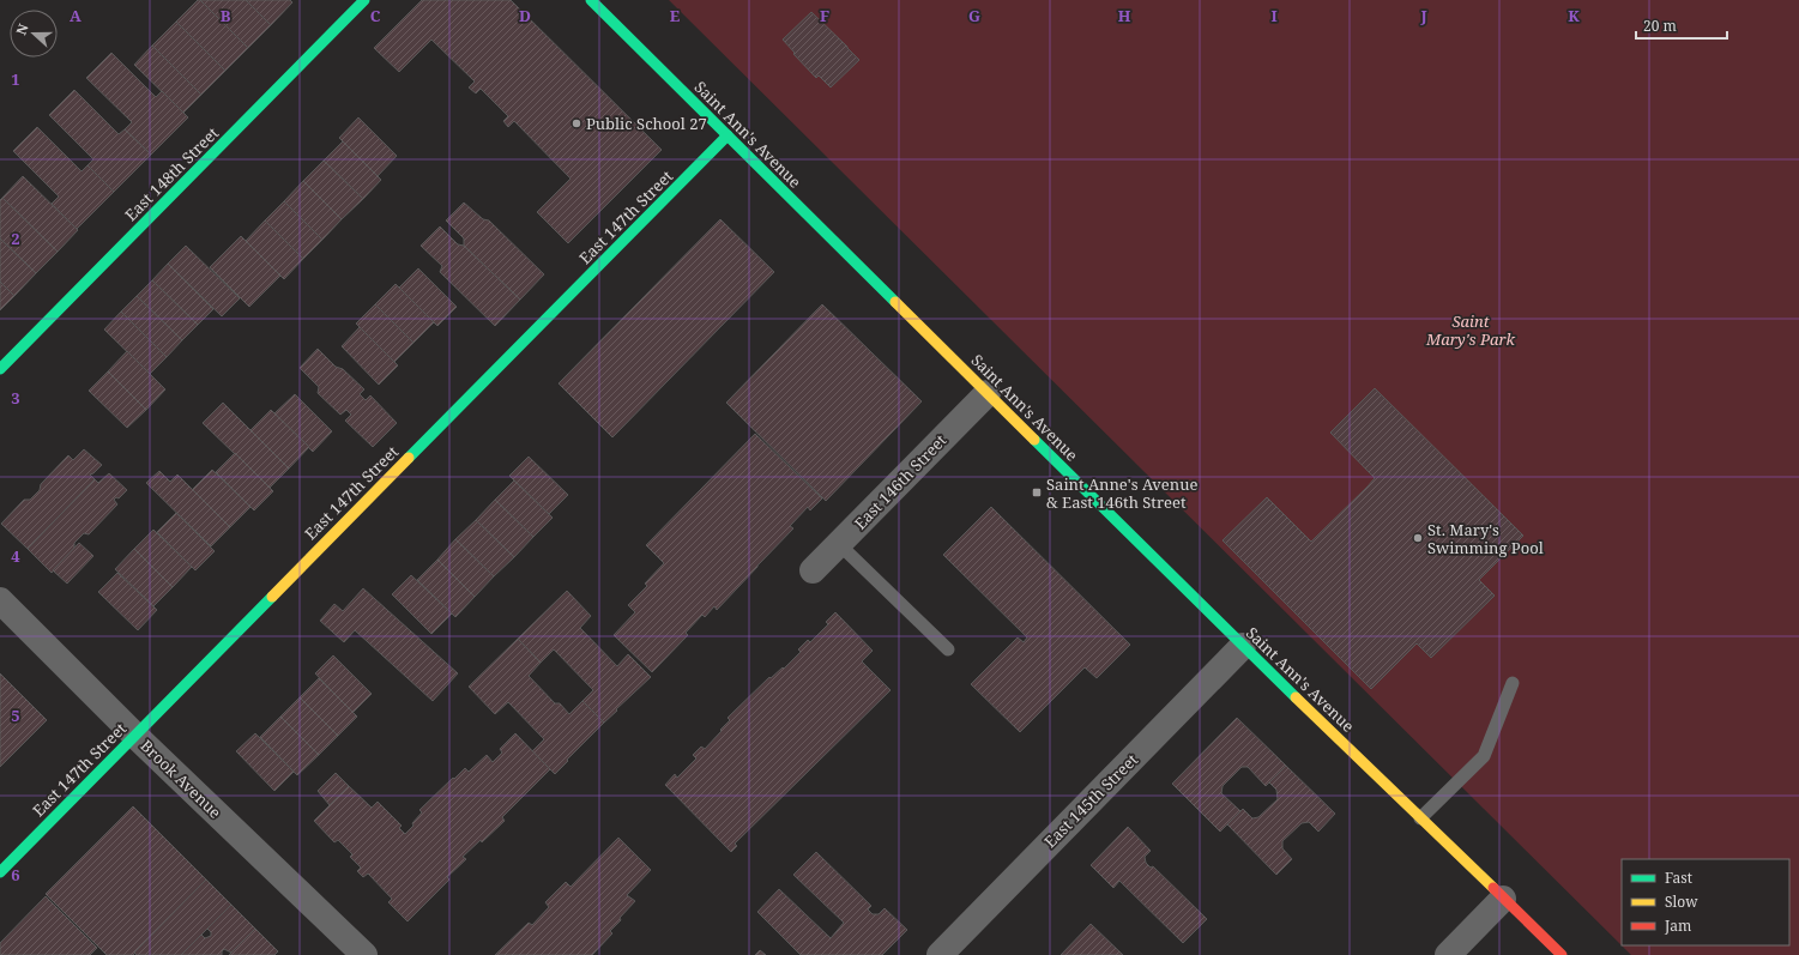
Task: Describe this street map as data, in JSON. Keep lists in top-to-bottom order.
{
  "streets": {
    "street": [
      "Saint Ann's Avenue",
      "East 148th Street",
      "East 147th Street",
      "East 146th Street",
      "Brook Avenue",
      "East 145th Street"
    ]
  },
  "crossings": [
    ["Saint Ann's Avenue", "East 147th Street"],
    ["Saint Ann's Avenue", "East 146th Street"],
    ["Saint Ann's Avenue", "East 145th Street"],
    ["East 147th Street", "Brook Avenue"]
  ],
  "parks": ["Saint Mary's Park"],
  "places": {
    "other": ["Public School 27", "St. Mary's Swimming Pool"],
    "transit": ["Saint Anne's Avenue & East 146th Street"]
  },
  "legend": ["Fast", "Slow", "Jam"],
  "scale_bar": "20 m",
  "north": "left",
  "grid": {
    "columns": [
      "A",
      "B",
      "C",
      "D",
      "E",
      "F",
      "G",
      "H",
      "I",
      "J",
      "K"
    ],
    "rows": [
      "1",
      "2",
      "3",
      "4",
      "5",
      "6"
    ]
  }
}
